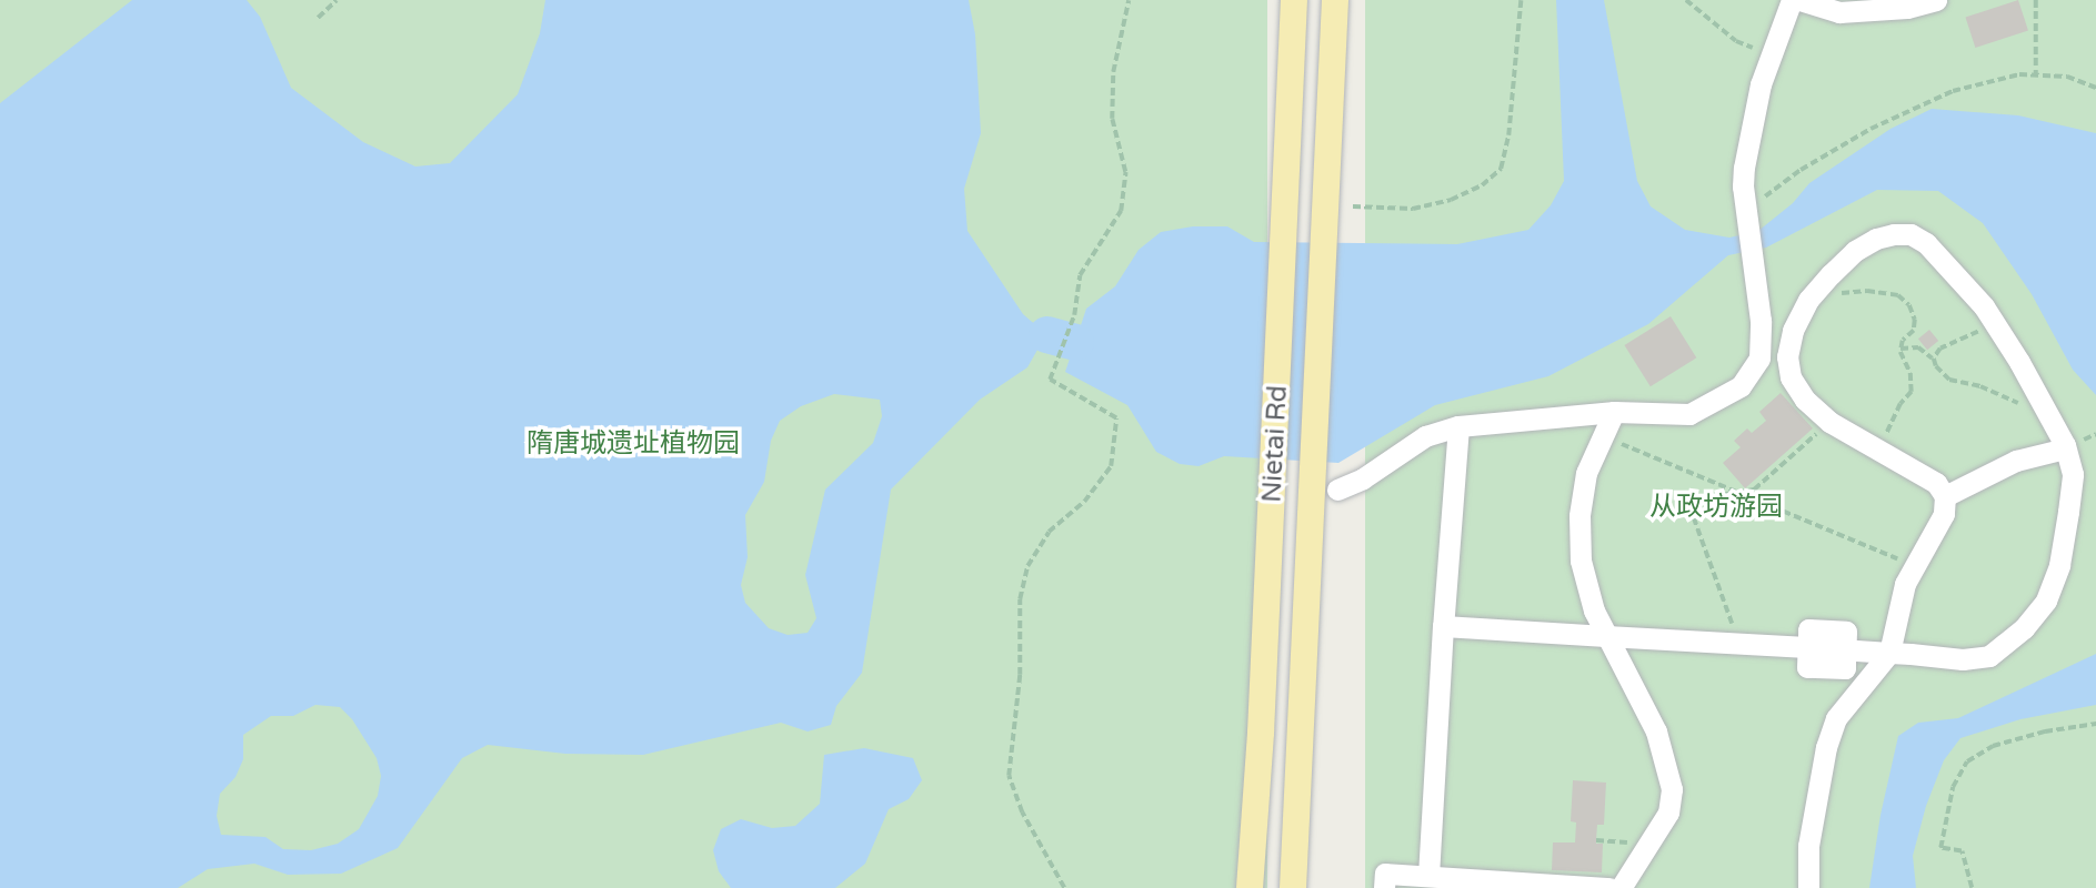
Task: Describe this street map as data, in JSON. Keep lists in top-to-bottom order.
{
  "streets": {
    "main road": ["Nietai Rd"]
  },
  "parks": ["隋唐城遗址植物园", "从政坊游园"]
}
